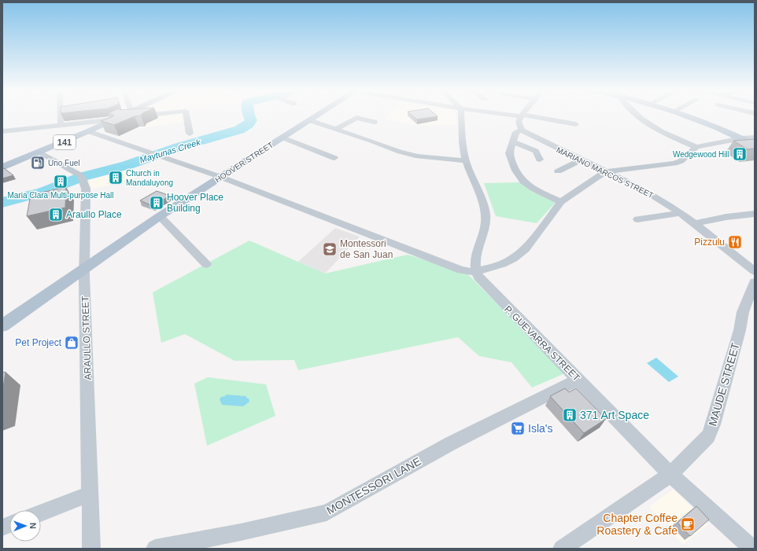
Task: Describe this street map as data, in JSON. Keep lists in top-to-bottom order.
{
  "streets": {
    "main road": ["141", "HOOVER STREET"],
    "street": [
      "MARIANO MARCOS STREET",
      "ARAULLO STREET",
      "P. GUEVARRA STREET",
      "MAUDE STREET",
      "MONTESSORI LANE"
    ]
  },
  "crossings": [
    ["141", "ARAULLO STREET"],
    ["HOOVER STREET", "ARAULLO STREET"],
    ["P. GUEVARRA STREET", "MAUDE STREET"],
    ["P. GUEVARRA STREET", "MONTESSORI LANE"]
  ],
  "water": ["Maytunas Creek"],
  "places": {
    "building": [
      "Wedgewood Hill",
      "Church in Mandaluyong",
      "Maria Clara Multi-purpose Hall",
      "Hoover Place Building",
      "Araullo Place",
      "371 Art Space"
    ],
    "fuel station": ["Uno Fuel"],
    "restaurant": ["Pizzulu"],
    "school or university": ["Montessori de San Juan"],
    "shop": ["Pet Project"],
    "supermarket": ["Isla's"],
    "cafe": ["Chapter Coffee Roastery & Cafe"]
  },
  "north": "right"
}
